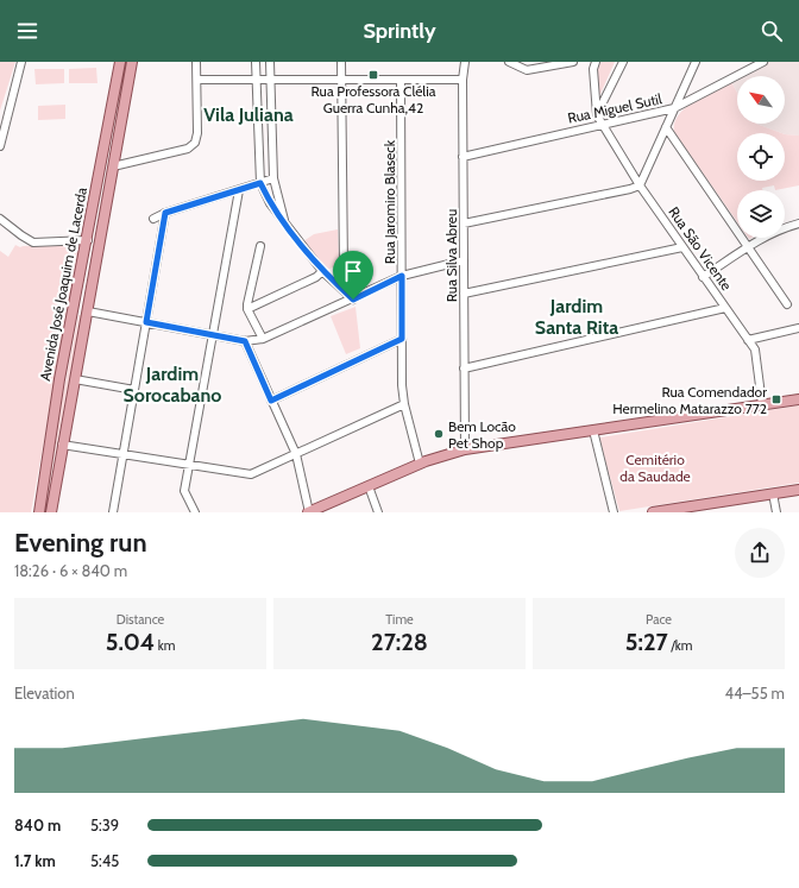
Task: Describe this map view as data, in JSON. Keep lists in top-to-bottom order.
{
  "streets": {
    "main road": ["Avenida José Joaquim de Lacerda"],
    "street": [
      "Rua Miguel Sutil",
      "Rua Jaromiro Blaseck",
      "Rua São Vicente",
      "Rua Silva Abreu"
    ]
  },
  "crossings": [
    ["Rua Miguel Sutil", "Rua São Vicente"],
    ["Rua Miguel Sutil", "Rua Silva Abreu"]
  ],
  "districts": ["Vila Juliana", "Jardim Santa Rita", "Jardim Sorocabano"],
  "parks": ["Cemitério da Saudade"],
  "places": {
    "transit": ["Rua Professora Clélia Guerra Cunha,42", "Rua Comendador Hermelino Matarazzo 772"],
    "other": ["Bem Locão Pet Shop"]
  },
  "north": "top left",
  "page": {
    "header": "Sprintly",
    "heading": ["Evening run", "18:26 · 6 × 840 m"],
    "stats": [
      ["Distance", "5.04 km"],
      ["Time", "27:28"],
      ["Pace", "5:27 /km"]
    ],
    "chart": ["Elevation", "44–55 m"],
    "list": [
      {
        "name": "840 m",
        "note": "5:39"
      },
      {
        "name": "1.7 km",
        "note": "5:45"
      }
    ]
  }
}
